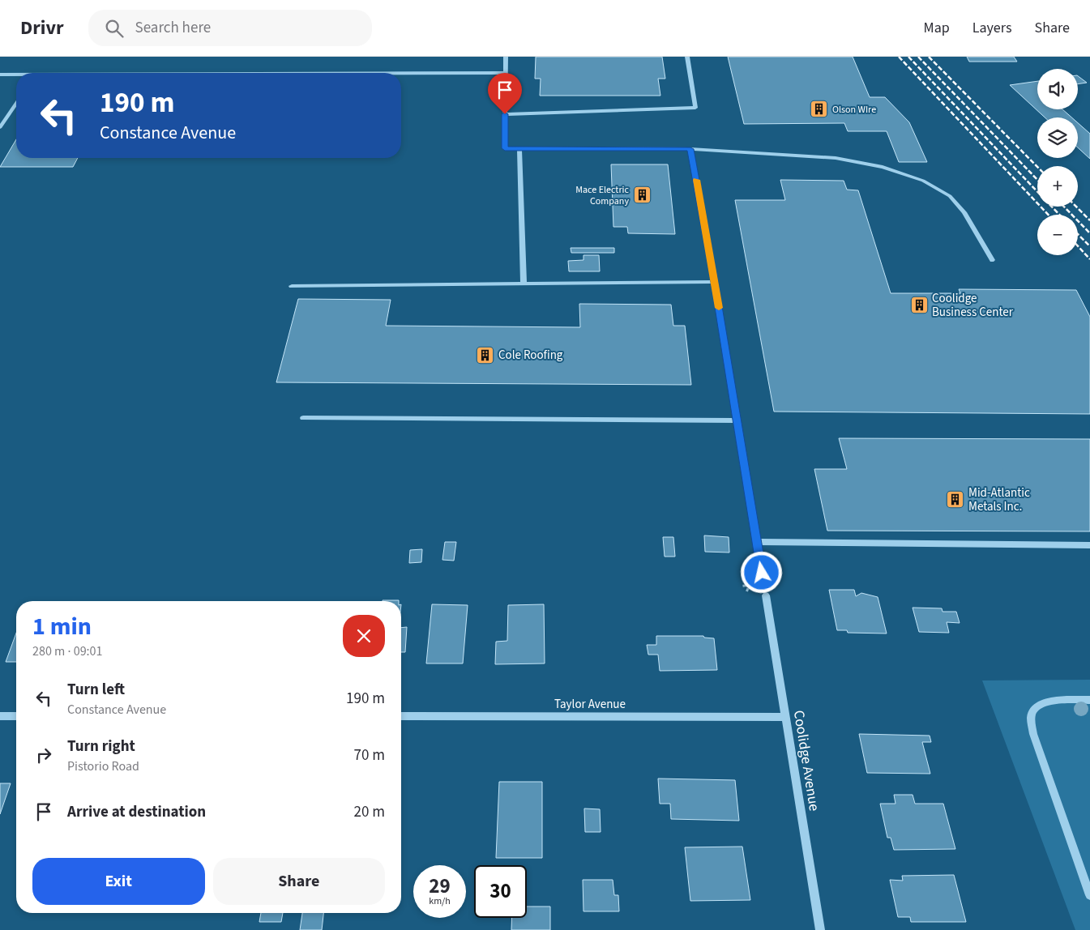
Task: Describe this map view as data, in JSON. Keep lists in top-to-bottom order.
{
  "streets": {
    "street": ["Taylor Avenue", "Coolidge Avenue"]
  },
  "crossings": [
    ["Taylor Avenue", "Coolidge Avenue"]
  ],
  "places": {
    "building": [
      "Olson WIre",
      "Mace Electric Company",
      "Coolidge Business Center",
      "Cole Roofing",
      "Mid-Atlantic Metals Inc."
    ]
  },
  "page": {
    "header": "Drivr",
    "search": "Search here",
    "nav": ["Map", "Layers", "Share"],
    "map_buttons": ["+", "−"],
    "turn": ["190 m", "Constance Avenue"],
    "heading": ["1 min", "280 m · 09:01"],
    "list": [
      {
        "name": "Turn left",
        "note": "Constance Avenue",
        "value": "190 m"
      },
      {
        "name": "Turn right",
        "note": "Pistorio Road",
        "value": "70 m"
      },
      {
        "name": "Arrive at destination",
        "value": "20 m"
      }
    ],
    "buttons": ["Exit", "Share"],
    "speed": "29 km/h",
    "limit": "30"
  }
}
